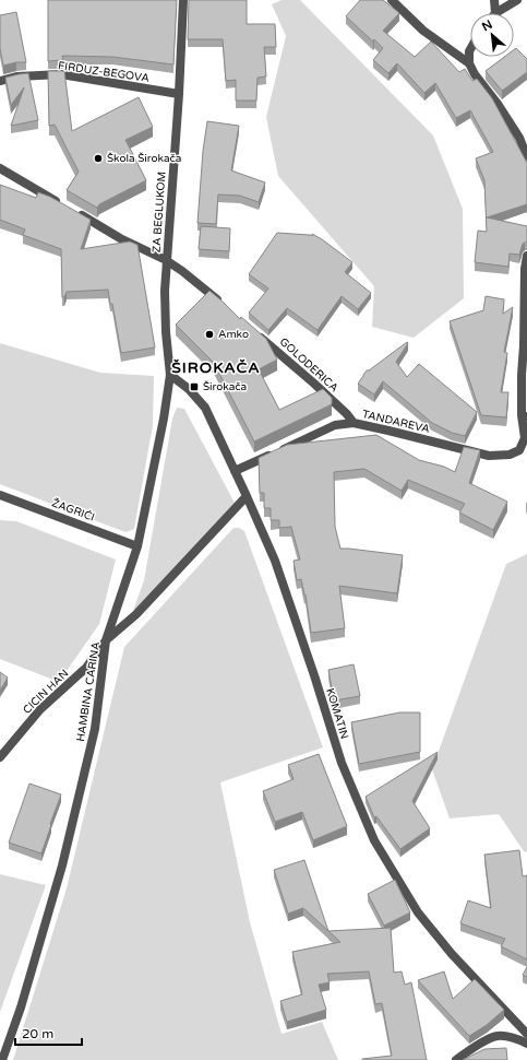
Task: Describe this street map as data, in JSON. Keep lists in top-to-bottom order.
{
  "streets": {
    "street": [
      "FIRDUZ-BEGOVA",
      "ZA BEGLUKOM",
      "GOLODERICA",
      "TANDAREVA",
      "ŽAGRIĆI",
      "CICIN HAN",
      "HAMBINA CARINA",
      "KOMATIN"
    ]
  },
  "crossings": [
    ["FIRDUZ-BEGOVA", "ZA BEGLUKOM"],
    ["ZA BEGLUKOM", "HAMBINA CARINA"],
    ["ZA BEGLUKOM", "KOMATIN"],
    ["GOLODERICA", "TANDAREVA"],
    ["TANDAREVA", "KOMATIN"],
    ["ŽAGRIĆI", "HAMBINA CARINA"],
    ["CICIN HAN", "HAMBINA CARINA"],
    ["HAMBINA CARINA", "KOMATIN"]
  ],
  "districts": ["ŠIROKAČA"],
  "places": {
    "other": ["Škola Širokača", "Amko"],
    "transit": ["Širokača"]
  },
  "scale_bar": "20 m",
  "north": "top left"
}
